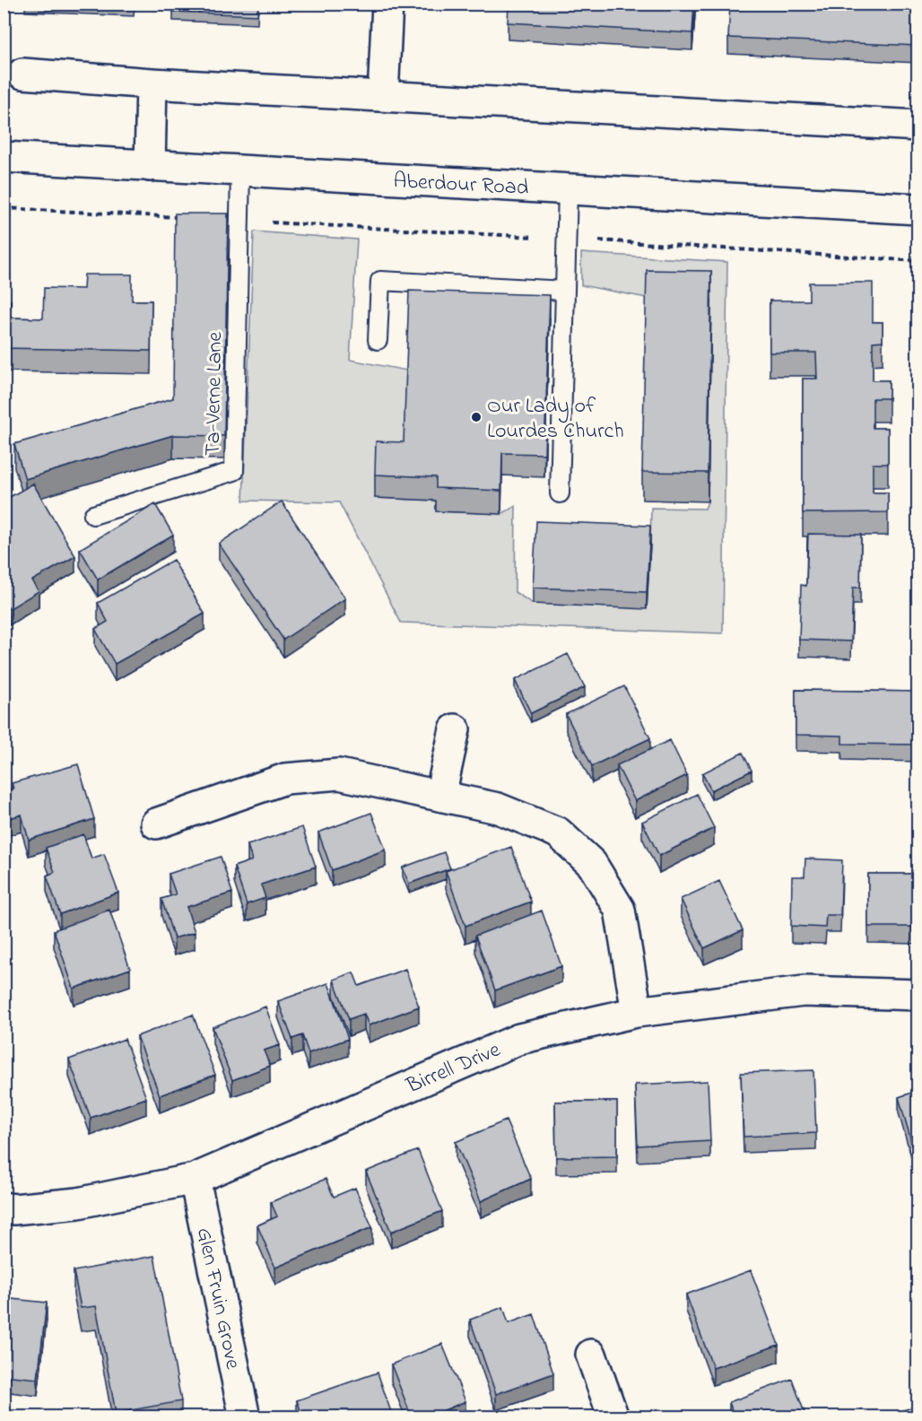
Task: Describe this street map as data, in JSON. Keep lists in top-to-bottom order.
{
  "streets": {
    "street": ["Aberdour Road", "Birrell Drive", "Glen Fruin Grove"],
    "lane": ["Ta-Verne Lane"]
  },
  "crossings": [
    ["Aberdour Road", "Ta-Verne Lane"],
    ["Birrell Drive", "Glen Fruin Grove"]
  ],
  "places": ["Our Lady of Lourdes Church"]
}
